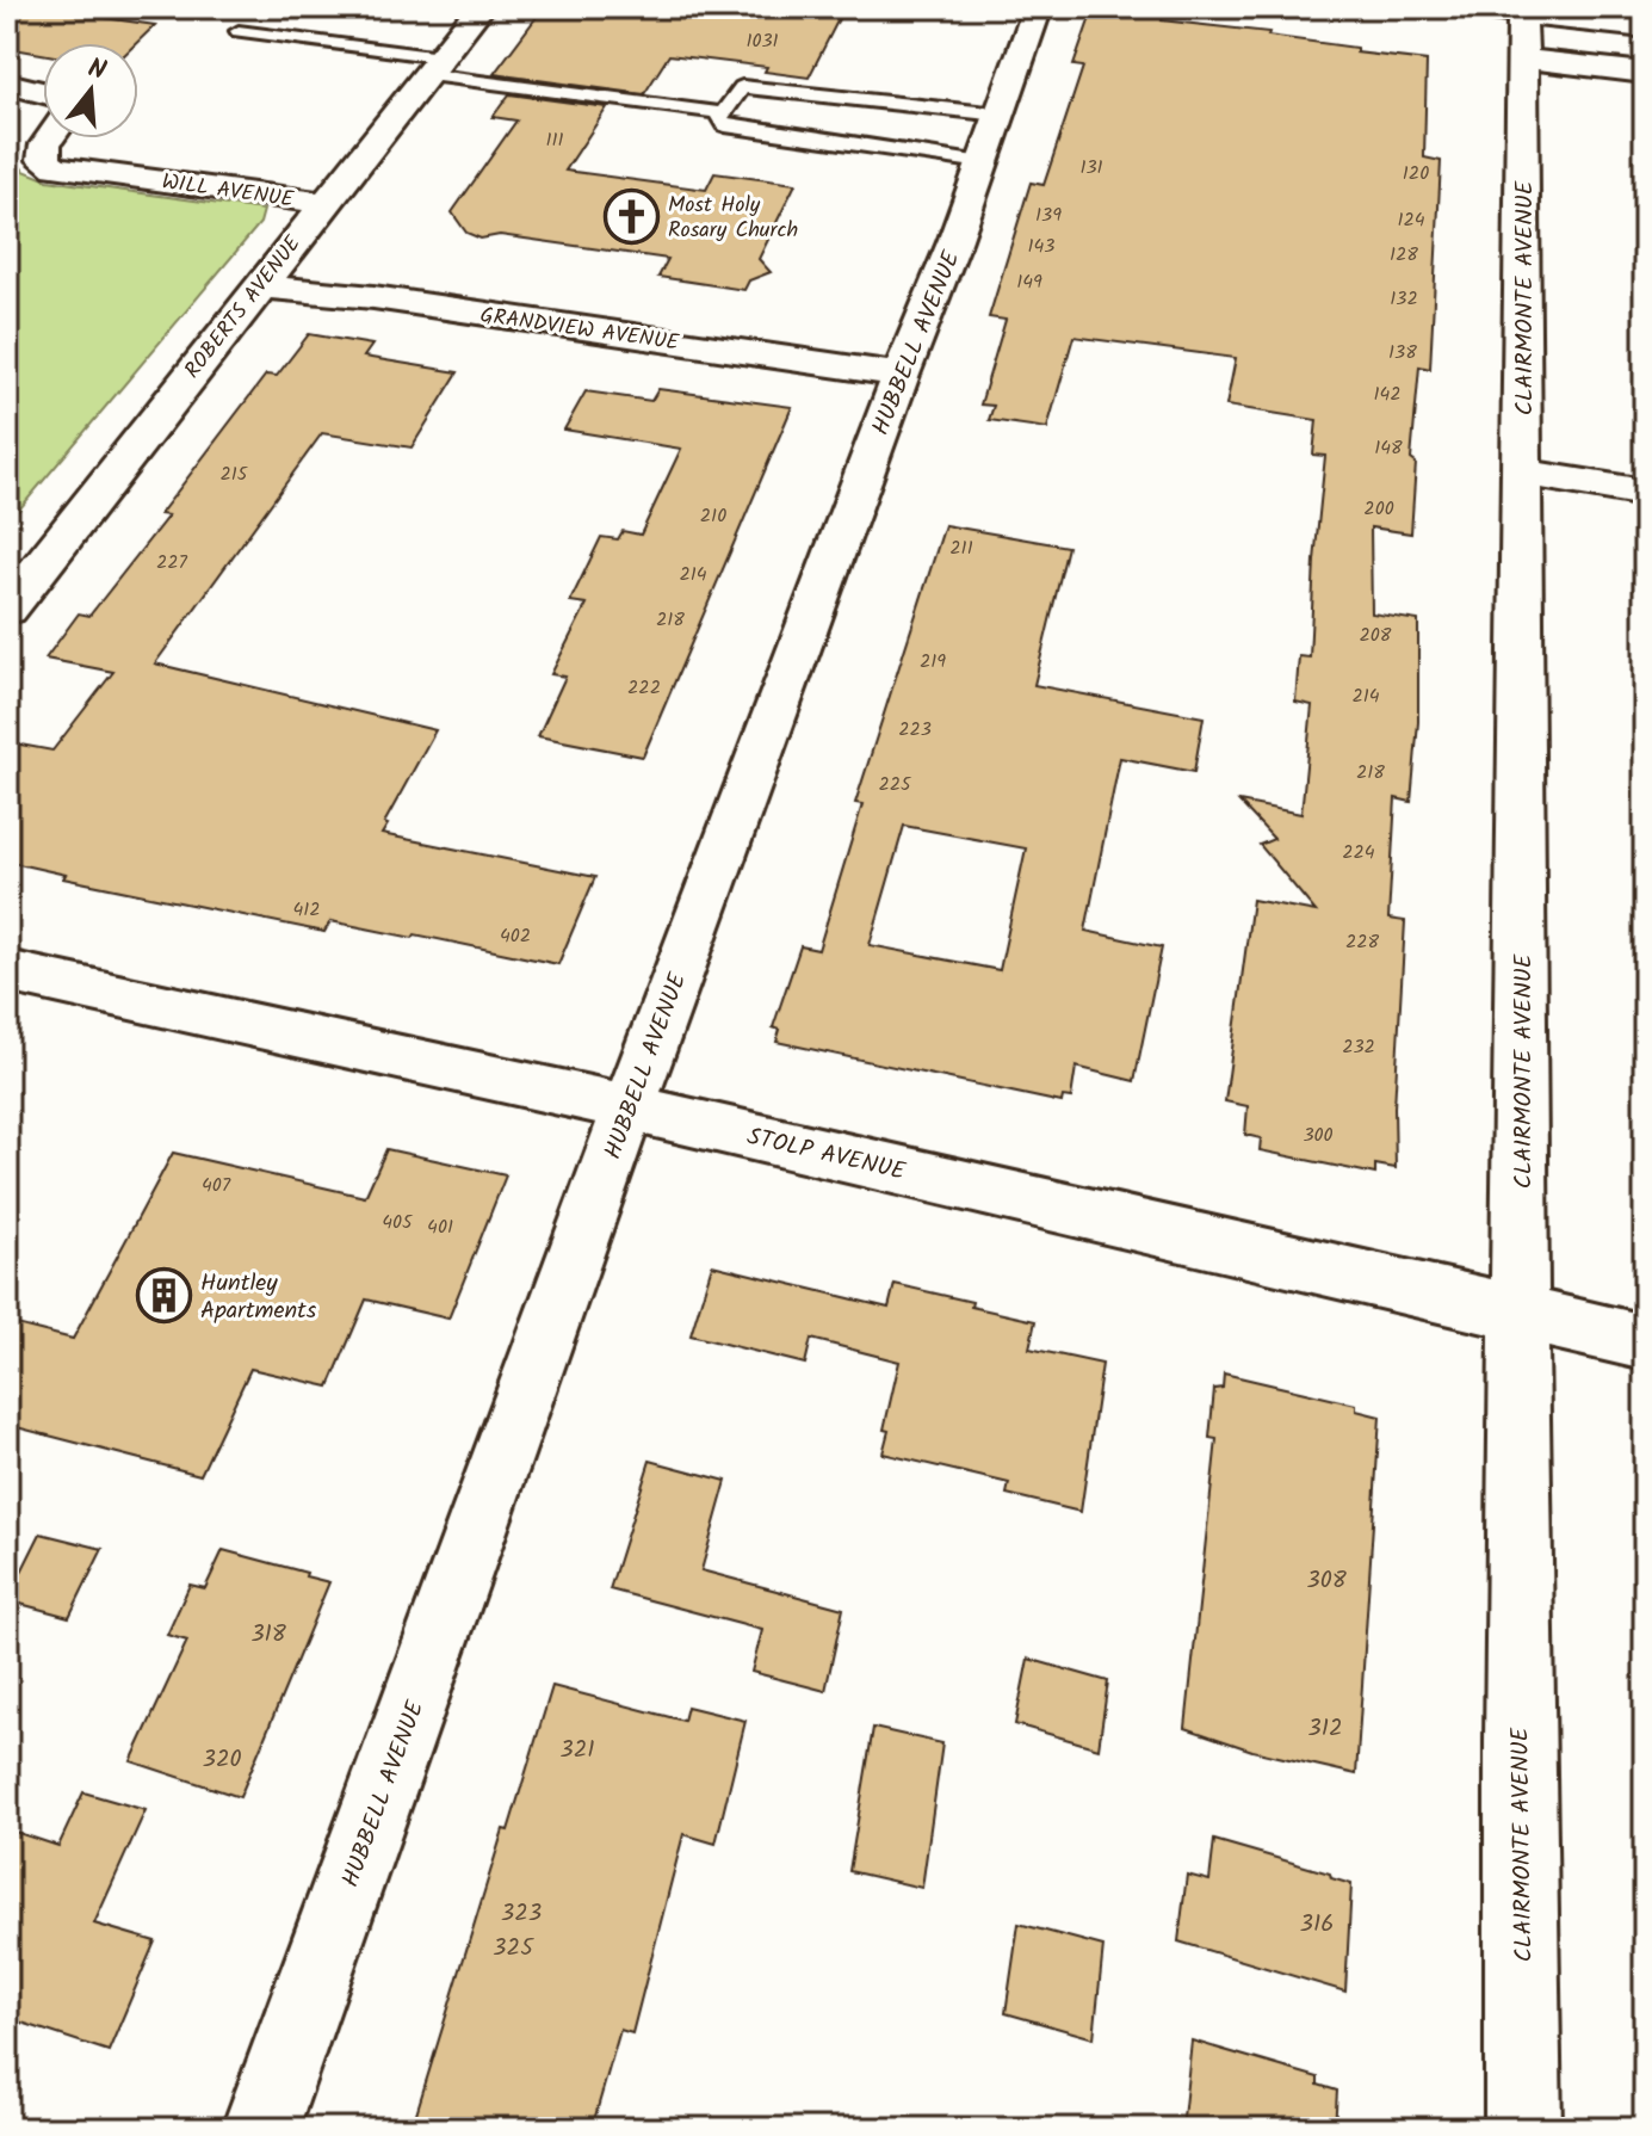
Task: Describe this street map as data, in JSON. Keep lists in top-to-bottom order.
{
  "streets": {
    "street": [
      "WILL AVENUE",
      "CLAIRMONTE AVENUE",
      "ROBERTS AVENUE",
      "GRANDVIEW AVENUE",
      "HUBBELL AVENUE",
      "STOLP AVENUE"
    ]
  },
  "crossings": [
    ["WILL AVENUE", "ROBERTS AVENUE"],
    ["CLAIRMONTE AVENUE", "STOLP AVENUE"],
    ["ROBERTS AVENUE", "GRANDVIEW AVENUE"],
    ["GRANDVIEW AVENUE", "HUBBELL AVENUE"],
    ["HUBBELL AVENUE", "STOLP AVENUE"]
  ],
  "places": {
    "church": ["Most Holy Rosary Church"],
    "building": ["Huntley Apartments"]
  },
  "house_numbers": [
    "1031",
    "111",
    "131",
    "120",
    "139",
    "124",
    "143",
    "128",
    "149",
    "132",
    "138",
    "142",
    "148",
    "215",
    "200",
    "210",
    "211",
    "227",
    "214",
    "218",
    "208",
    "219",
    "222",
    "214",
    "223",
    "218",
    "225",
    "224",
    "412",
    "402",
    "228",
    "232",
    "300",
    "407",
    "405",
    "401",
    "308",
    "318",
    "312",
    "321",
    "320",
    "323",
    "316",
    "325"
  ],
  "north": "top"
}
